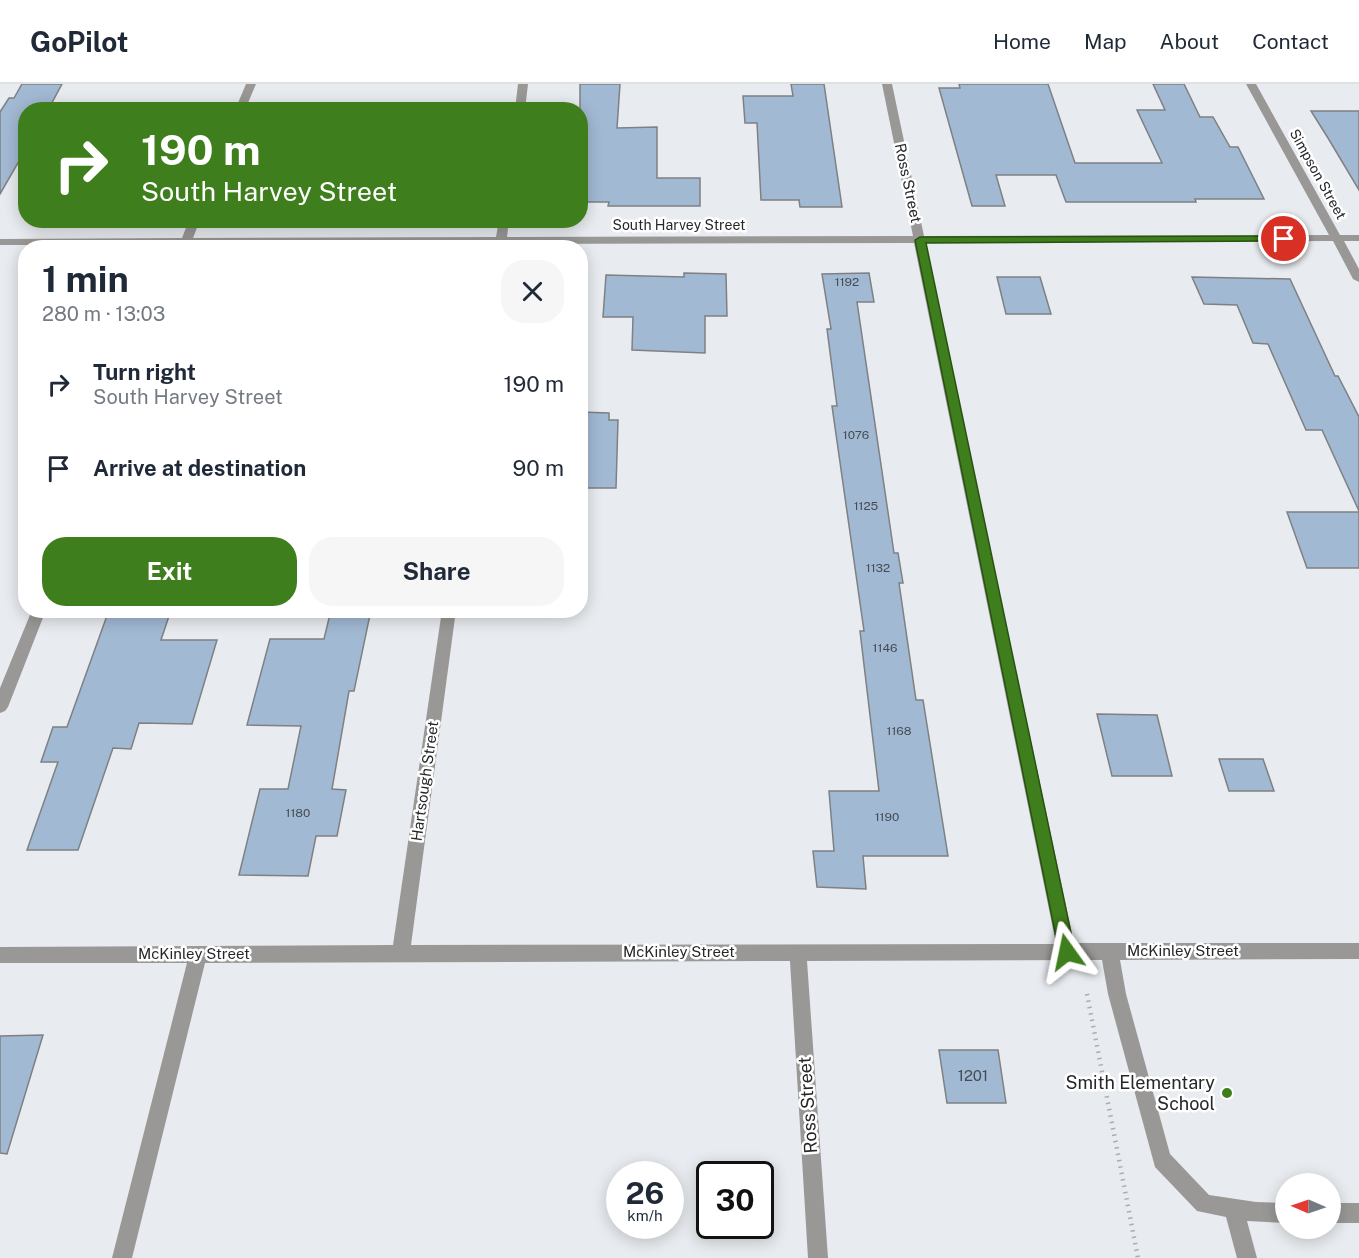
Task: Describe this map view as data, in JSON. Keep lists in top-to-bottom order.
{
  "streets": {
    "street": [
      "Simpson Street",
      "Ross Street",
      "South Harvey Street",
      "Hartsough Street",
      "McKinley Street"
    ]
  },
  "crossings": [
    ["Simpson Street", "South Harvey Street"],
    ["Ross Street", "South Harvey Street"],
    ["Ross Street", "McKinley Street"],
    ["Hartsough Street", "McKinley Street"]
  ],
  "places": ["Smith Elementary School"],
  "house_numbers": [
    "1192",
    "1076",
    "1125",
    "1132",
    "1146",
    "1168",
    "1180",
    "1190",
    "1201"
  ],
  "north": "left",
  "page": {
    "header": "GoPilot",
    "nav": [
      "Home",
      "Map",
      "About",
      "Contact"
    ],
    "turn": ["190 m", "South Harvey Street"],
    "heading": ["1 min", "280 m · 13:03"],
    "list": [
      {
        "name": "Turn right",
        "note": "South Harvey Street",
        "value": "190 m"
      },
      {
        "name": "Arrive at destination",
        "value": "90 m"
      }
    ],
    "buttons": ["Exit", "Share"],
    "speed": "26 km/h",
    "limit": "30"
  }
}
